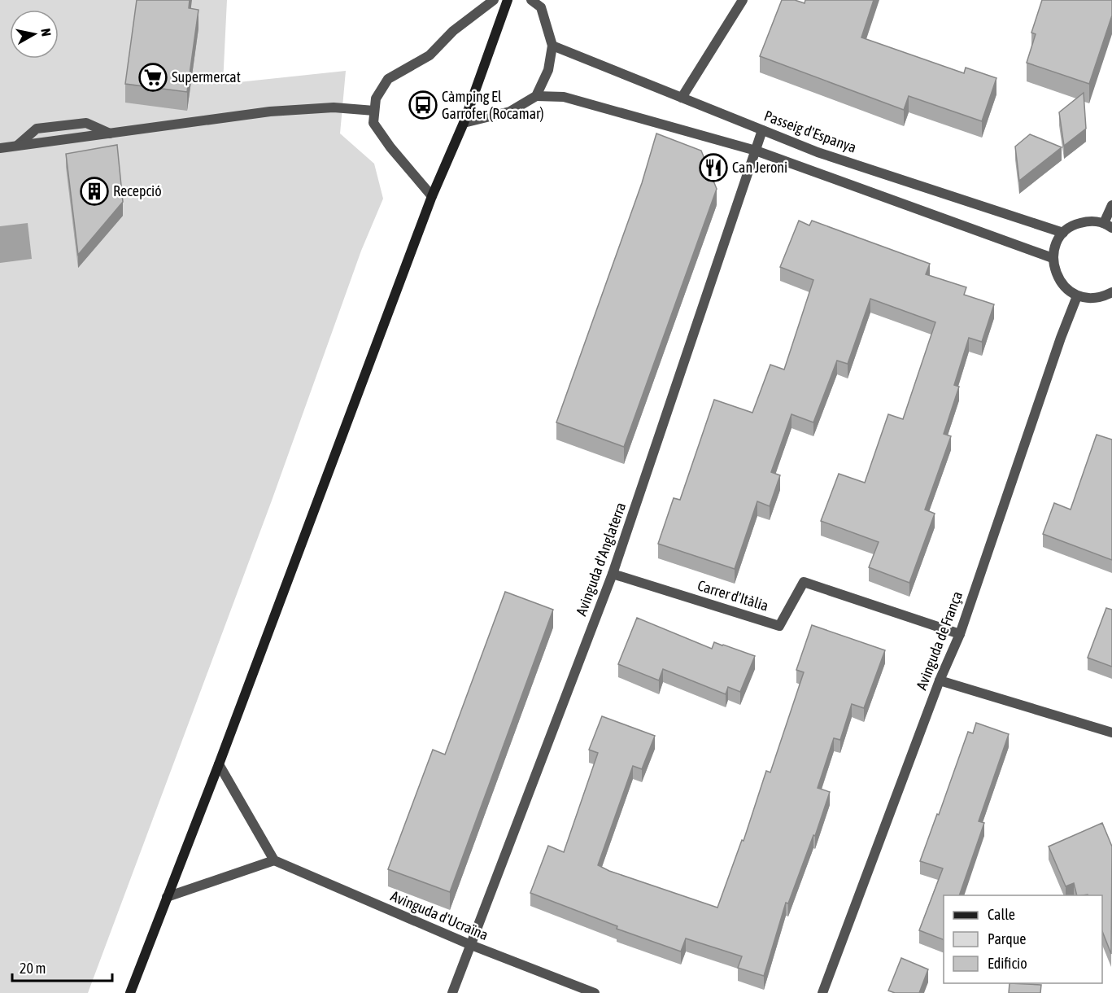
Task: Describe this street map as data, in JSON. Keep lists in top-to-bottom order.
{
  "streets": {
    "street": [
      "Passeig d'Espanya",
      "Avinguda d'Anglaterra",
      "Carrer d'Itàlia",
      "Avinguda de França",
      "Avinguda d'Ucraïna"
    ]
  },
  "crossings": [
    ["Passeig d'Espanya", "Avinguda d'Anglaterra"],
    ["Avinguda d'Anglaterra", "Carrer d'Itàlia"],
    ["Avinguda d'Anglaterra", "Avinguda d'Ucraïna"],
    ["Carrer d'Itàlia", "Avinguda de França"]
  ],
  "places": {
    "supermarket": ["Supermercat"],
    "bus stop": ["Càmping El Garrofer (Rocamar)"],
    "restaurant": ["Can Jeroni"],
    "building": ["Recepció"]
  },
  "legend": ["Calle", "Parque", "Edificio"],
  "scale_bar": "20 m",
  "north": "right"
}
